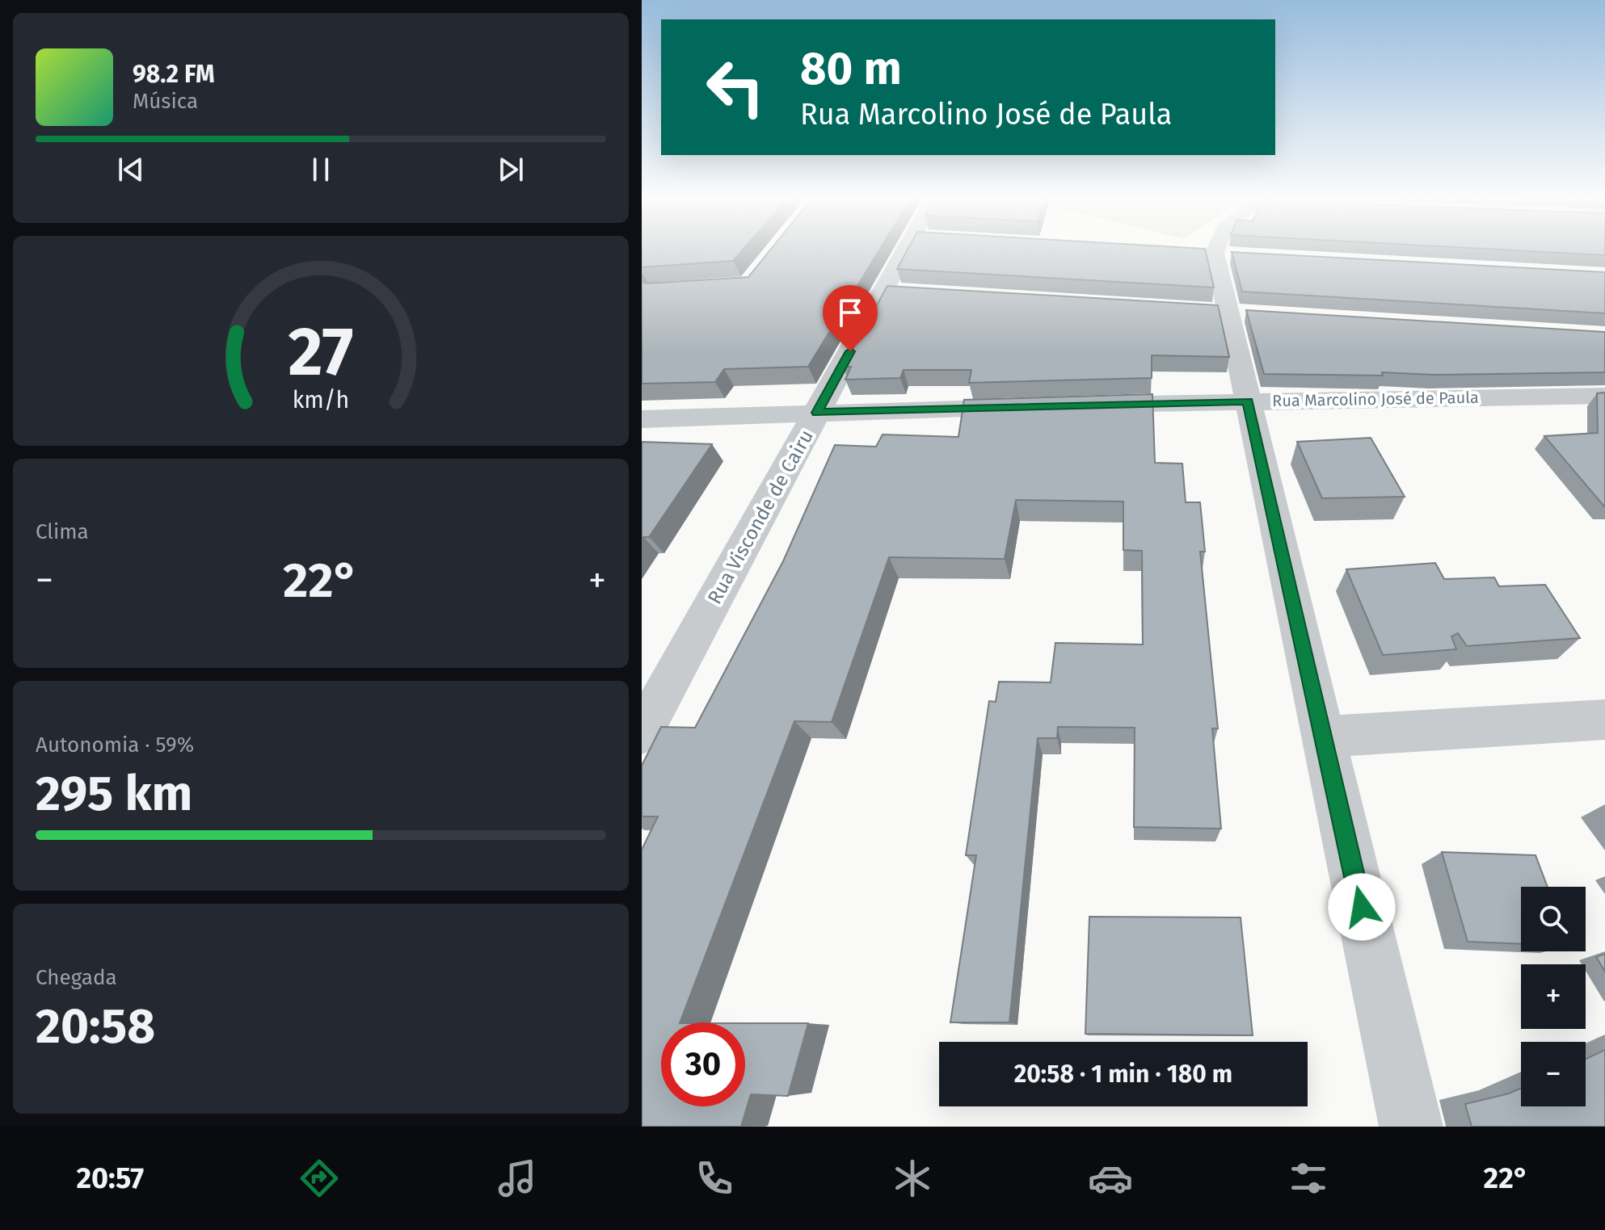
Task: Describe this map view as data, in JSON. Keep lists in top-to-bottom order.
{
  "streets": {
    "street": ["Rua Marcolino José de Paula", "Rua Visconde de Cairu"]
  },
  "page": {
    "turn": ["80 m", "Rua Marcolino José de Paula"],
    "song": ["98.2 FM", "Música"],
    "tile": [
      "Clima",
      ["Autonomia · 59%", "295 km"],
      ["Chegada", "20:58"]
    ],
    "heat": ["−", "22°", "+"],
    "map_buttons": ["+", "−"],
    "limit": "30",
    "trip": "20:58 · 1 min · 180 m",
    "tabs": ["20:57", "22°"],
    "gauge": ["27", "km/h"]
  }
}
